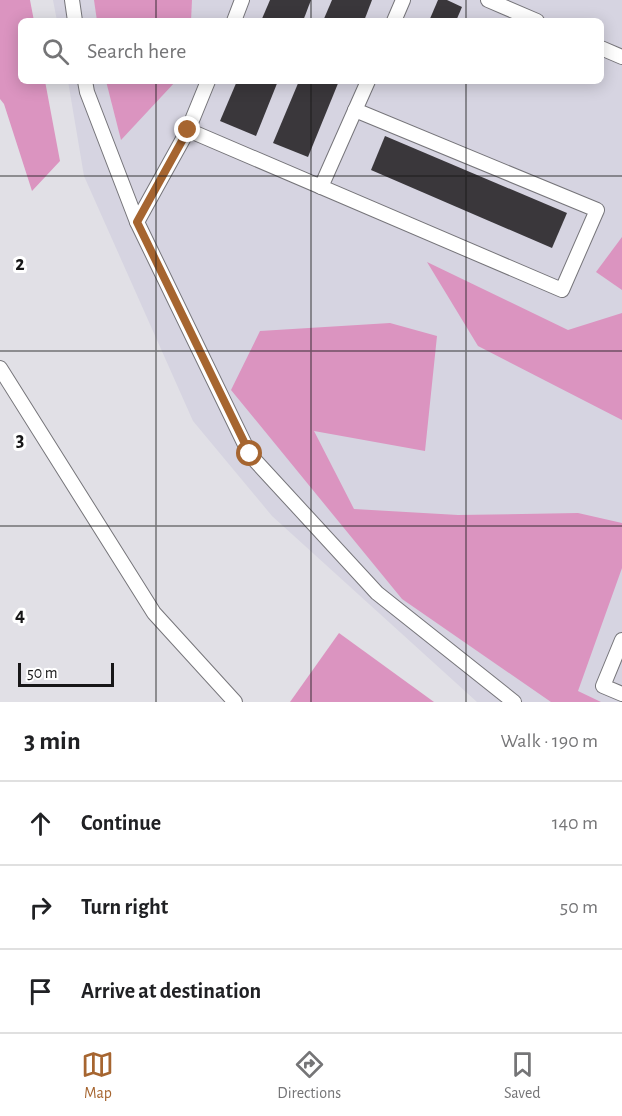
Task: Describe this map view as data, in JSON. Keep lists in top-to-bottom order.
{
  "scale_bar": "50 m",
  "page": {
    "search": "Search here",
    "scale": "50 m",
    "heading": ["3 min", "Walk · 190 m"],
    "list": [
      ["Continue", "140 m"],
      ["Turn right", "50 m"],
      "Arrive at destination"
    ],
    "nav": ["Map", "Directions", "Saved"]
  },
  "grid": {
    "rows": ["2", "3", "4"]
  }
}
